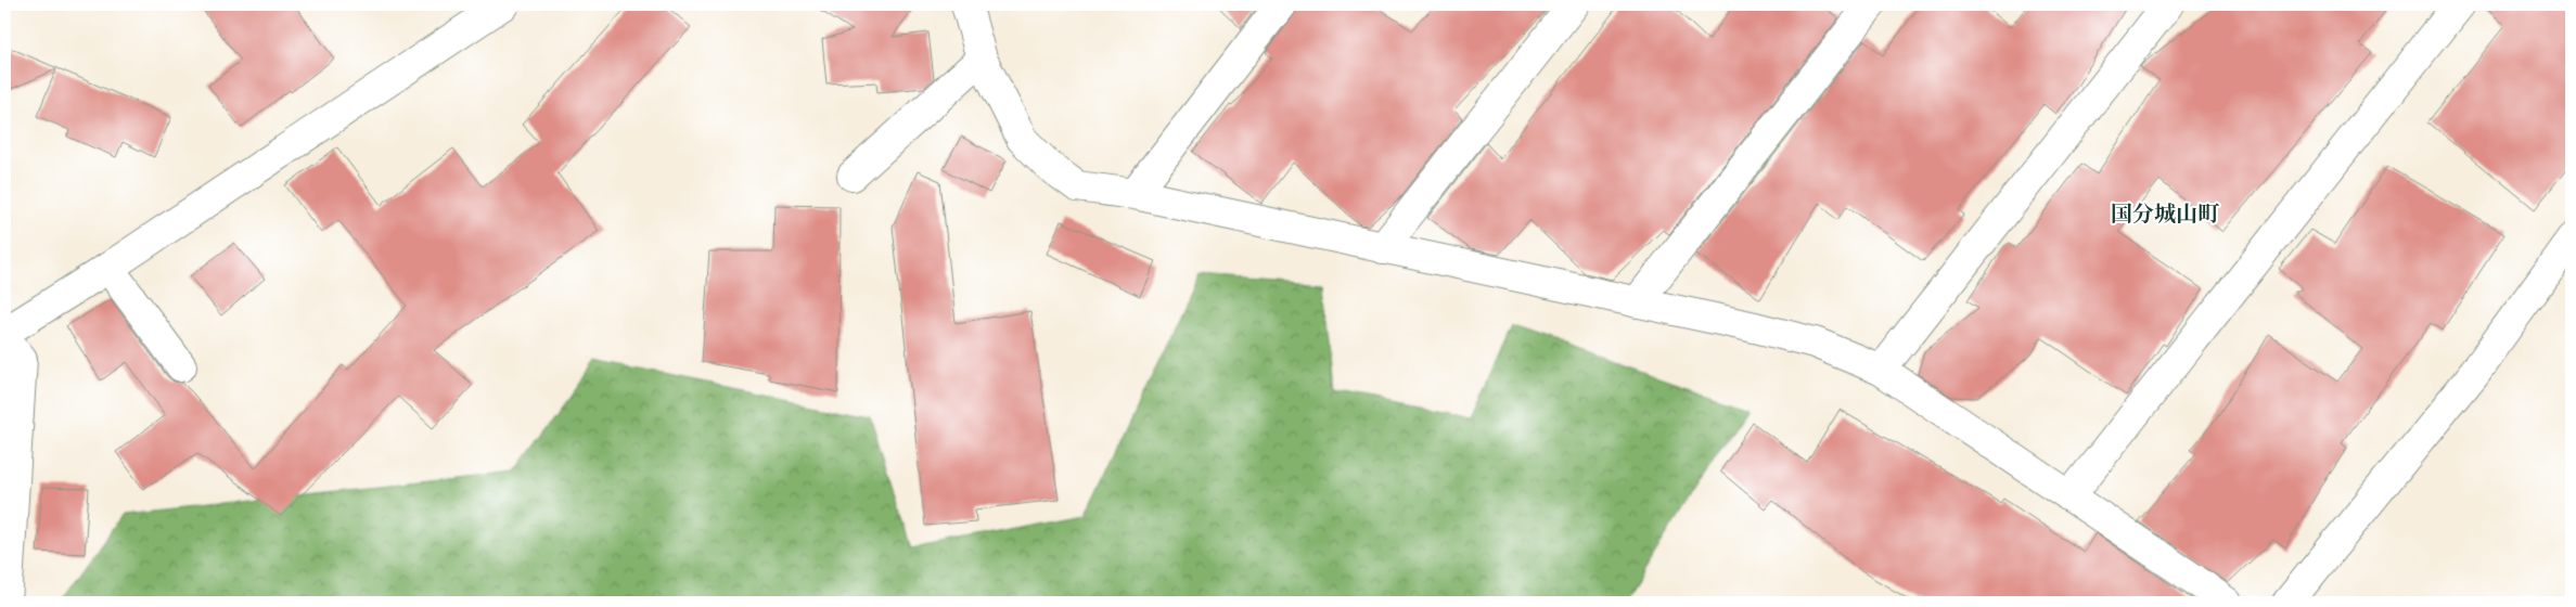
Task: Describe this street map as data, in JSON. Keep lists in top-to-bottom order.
{
  "districts": ["国分城山町"]
}
